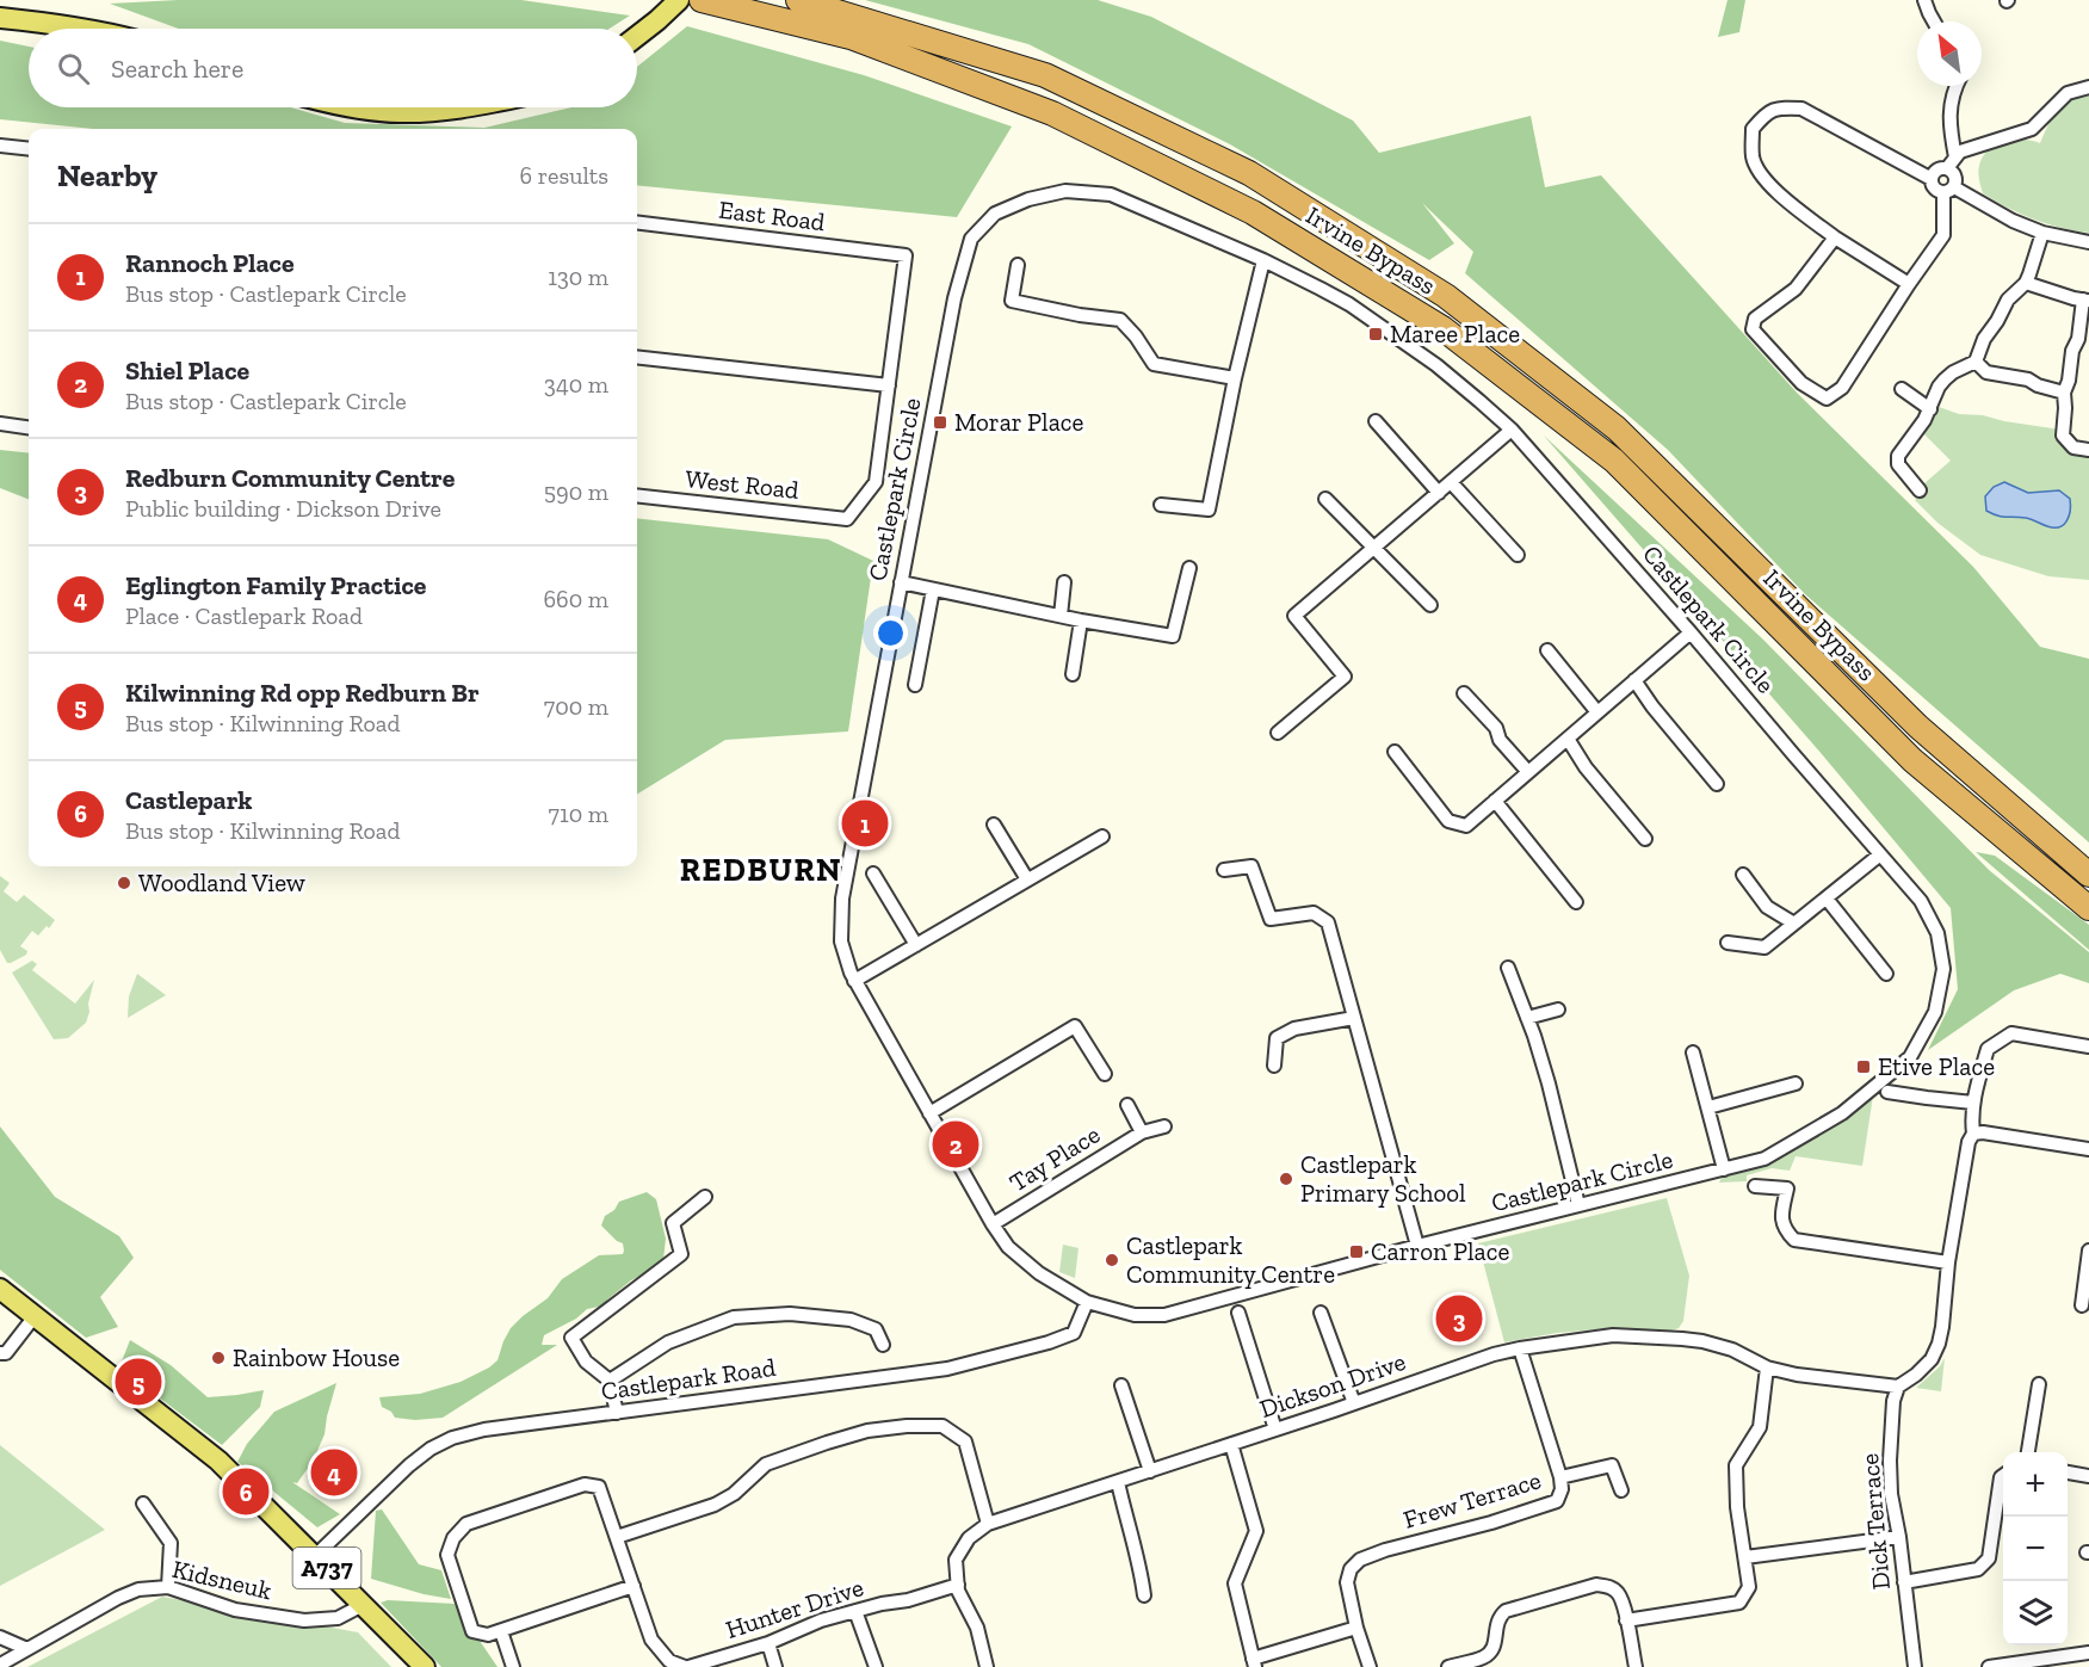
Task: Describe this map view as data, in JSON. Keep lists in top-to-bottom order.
{
  "streets": {
    "highway": ["Irvine Bypass"],
    "main road": ["A737"],
    "street": [
      "East Road",
      "West Road",
      "Castlepark Circle",
      "Tay Place",
      "Castlepark Road",
      "Dickson Drive",
      "Frew Terrace",
      "Dick Terrace",
      "Kidsneuk",
      "Hunter Drive"
    ]
  },
  "crossings": [
    ["East Road", "West Road"],
    ["Castlepark Circle", "Tay Place"],
    ["Castlepark Circle", "Castlepark Road"],
    ["Castlepark Road", "A737"],
    ["Dickson Drive", "Frew Terrace"],
    ["Dickson Drive", "Dick Terrace"],
    ["Dickson Drive", "Hunter Drive"],
    ["A737", "Kidsneuk"]
  ],
  "districts": ["REDBURN"],
  "places": {
    "transit": [
      "Maree Place",
      "Morar Place",
      "Etive Place",
      "Carron Place"
    ],
    "other": [
      "Woodland View",
      "Castlepark Primary School",
      "Castlepark Community Centre",
      "Rainbow House"
    ]
  },
  "north": "top left",
  "page": {
    "search": "Search here",
    "heading": ["Nearby", "6 results"],
    "list": [
      {
        "mark": "1",
        "name": "Rannoch Place",
        "note": "Bus stop · Castlepark Circle",
        "value": "130 m"
      },
      {
        "mark": "2",
        "name": "Shiel Place",
        "note": "Bus stop · Castlepark Circle",
        "value": "340 m"
      },
      {
        "mark": "3",
        "name": "Redburn Community Centre",
        "note": "Public building · Dickson Drive",
        "value": "590 m"
      },
      {
        "mark": "4",
        "name": "Eglington Family Practice",
        "note": "Place · Castlepark Road",
        "value": "660 m"
      },
      {
        "mark": "5",
        "name": "Kilwinning Rd opp Redburn Br",
        "note": "Bus stop · Kilwinning Road",
        "value": "700 m"
      },
      {
        "mark": "6",
        "name": "Castlepark",
        "note": "Bus stop · Kilwinning Road",
        "value": "710 m"
      }
    ],
    "pins": [
      "1",
      "2",
      "3",
      "5",
      "4",
      "6"
    ],
    "map_buttons": ["+", "−"]
  }
}
